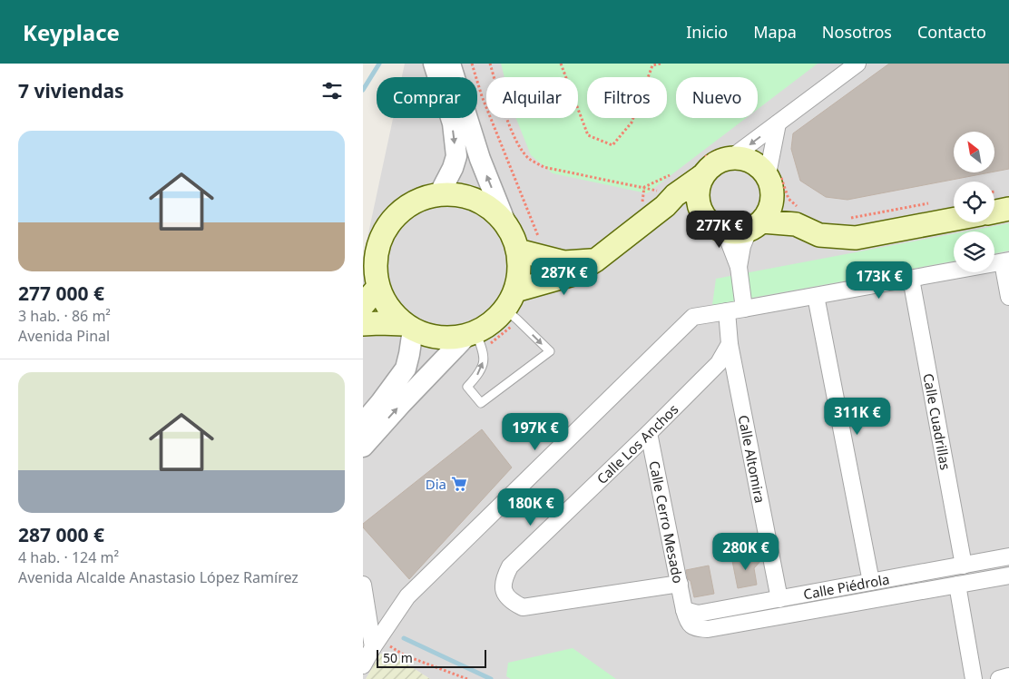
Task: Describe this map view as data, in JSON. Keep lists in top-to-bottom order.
{
  "streets": {
    "street": [
      "Calle Cuadrillas",
      "Calle Los Anchos",
      "Calle Altomira",
      "Calle Cerro Mesado",
      "Calle Piédrola"
    ]
  },
  "crossings": [
    ["Calle Cuadrillas", "Calle Piédrola"],
    ["Calle Los Anchos", "Calle Altomira"],
    ["Calle Los Anchos", "Calle Cerro Mesado"],
    ["Calle Altomira", "Calle Piédrola"],
    ["Calle Cerro Mesado", "Calle Piédrola"]
  ],
  "places": {
    "supermarket": ["Dia"]
  },
  "scale_bar": "50 m",
  "north": "top left",
  "page": {
    "header": "Keyplace",
    "nav": [
      "Inicio",
      "Mapa",
      "Nosotros",
      "Contacto"
    ],
    "heading": "7 viviendas",
    "chip": [
      "Comprar",
      "Alquilar",
      "Filtros",
      "Nuevo"
    ],
    "list": [
      {
        "name": "277 000 €",
        "note": "3 hab. · 86 m² · Avenida Pinal"
      },
      {
        "name": "287 000 €",
        "note": "4 hab. · 124 m² · Avenida Alcalde Anastasio López Ramírez"
      }
    ],
    "price": [
      "277K €",
      "287K €",
      "173K €",
      "311K €",
      "197K €",
      "180K €",
      "280K €"
    ],
    "scale": "50 m"
  }
}
